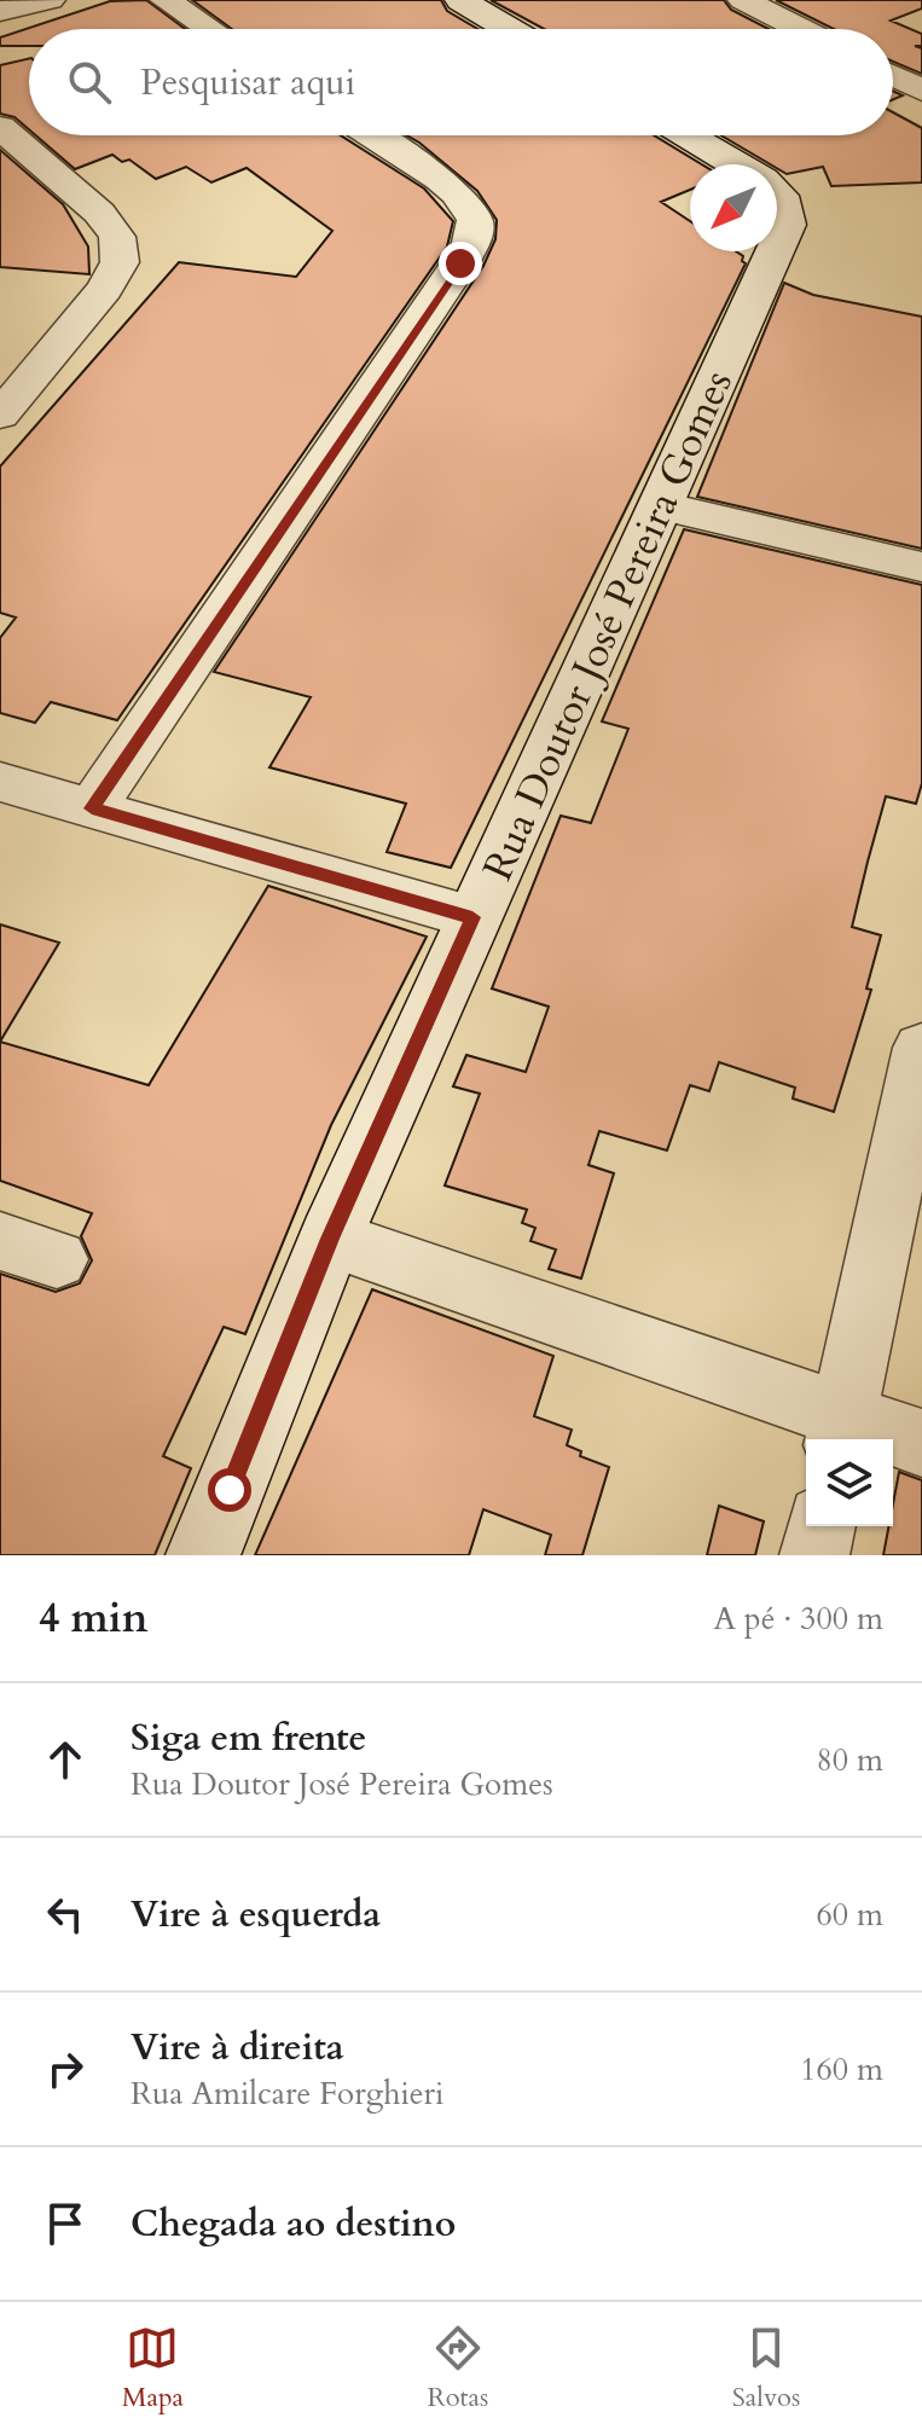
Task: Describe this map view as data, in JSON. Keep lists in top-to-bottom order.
{
  "streets": {
    "main road": ["Rua Doutor José Pereira Gomes"]
  },
  "north": "bottom left",
  "page": {
    "search": "Pesquisar aqui",
    "heading": ["4 min", "A pé · 300 m"],
    "list": [
      ["Siga em frente", "Rua Doutor José Pereira Gomes", "80 m"],
      ["Vire à esquerda", "60 m"],
      ["Vire à direita", "Rua Amilcare Forghieri", "160 m"],
      "Chegada ao destino"
    ],
    "nav": ["Mapa", "Rotas", "Salvos"]
  }
}
